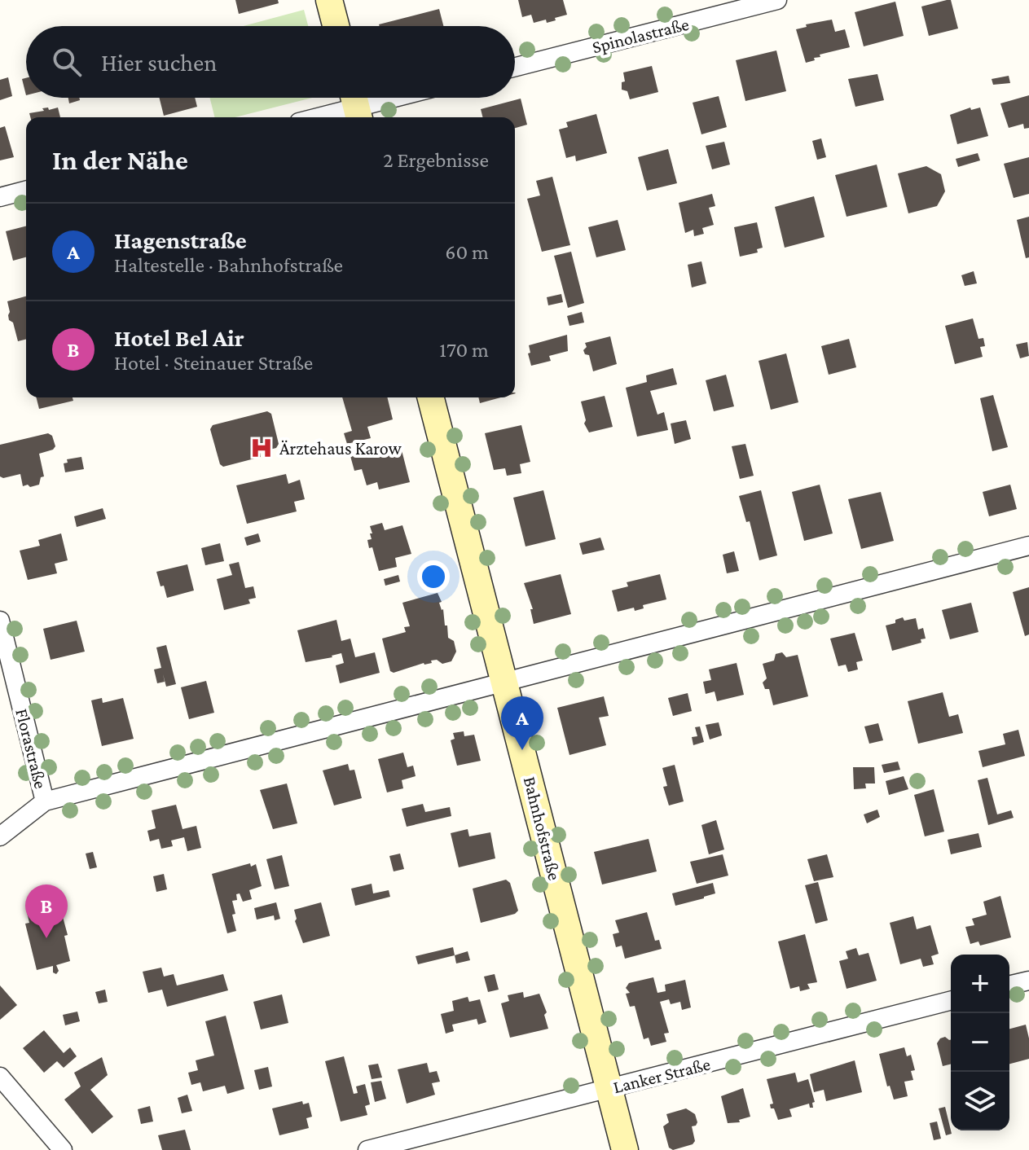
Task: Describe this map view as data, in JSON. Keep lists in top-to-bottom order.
{
  "streets": {
    "main road": ["Bahnhofstraße"],
    "street": ["Spinolastraße", "Florastraße", "Lanker Straße"]
  },
  "crossings": [
    ["Bahnhofstraße", "Lanker Straße"]
  ],
  "places": {
    "hospital": ["Ärztehaus Karow"]
  },
  "page": {
    "search": "Hier suchen",
    "heading": ["In der Nähe", "2 Ergebnisse"],
    "list": [
      {
        "mark": "A",
        "name": "Hagenstraße",
        "note": "Haltestelle · Bahnhofstraße",
        "value": "60 m"
      },
      {
        "mark": "B",
        "name": "Hotel Bel Air",
        "note": "Hotel · Steinauer Straße",
        "value": "170 m"
      }
    ],
    "pins": ["A", "B"],
    "map_buttons": ["+", "−"]
  }
}
